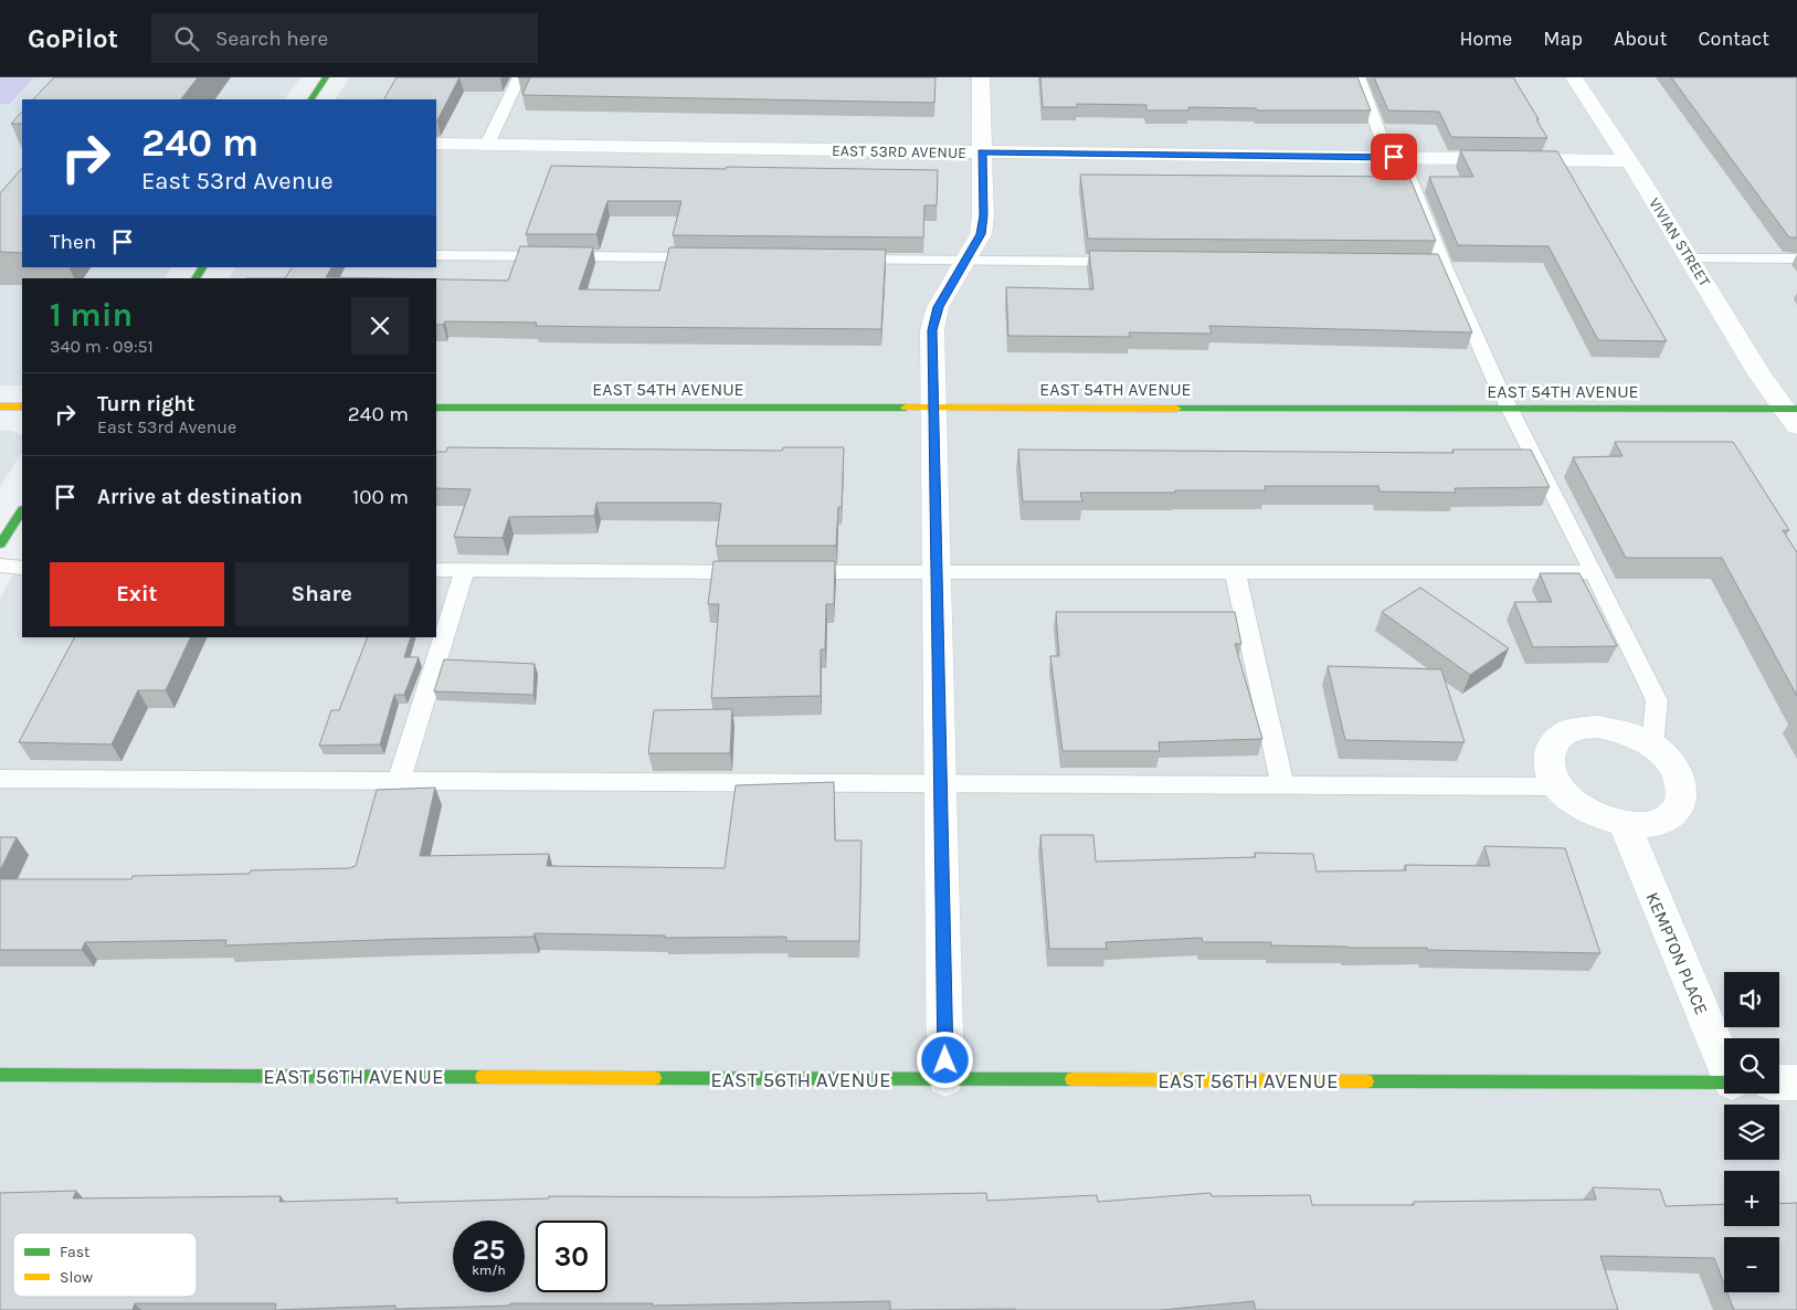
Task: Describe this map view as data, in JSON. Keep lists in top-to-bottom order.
{
  "streets": {
    "street": [
      "EAST 53RD AVENUE",
      "VIVIAN STREET",
      "EAST 54TH AVENUE",
      "KEMPTON PLACE",
      "EAST 56TH AVENUE"
    ]
  },
  "crossings": [
    ["EAST 53RD AVENUE", "VIVIAN STREET"],
    ["VIVIAN STREET", "EAST 54TH AVENUE"]
  ],
  "legend": ["Fast", "Slow"],
  "page": {
    "header": "GoPilot",
    "search": "Search here",
    "nav": [
      "Home",
      "Map",
      "About",
      "Contact"
    ],
    "turn": ["240 m", "East 53rd Avenue"],
    "then": "Then",
    "heading": ["1 min", "340 m · 09:51"],
    "list": [
      {
        "name": "Turn right",
        "note": "East 53rd Avenue",
        "value": "240 m"
      },
      {
        "name": "Arrive at destination",
        "value": "100 m"
      }
    ],
    "buttons": ["Exit", "Share"],
    "map_buttons": ["+", "−"],
    "speed": "25 km/h",
    "limit": "30"
  }
}
